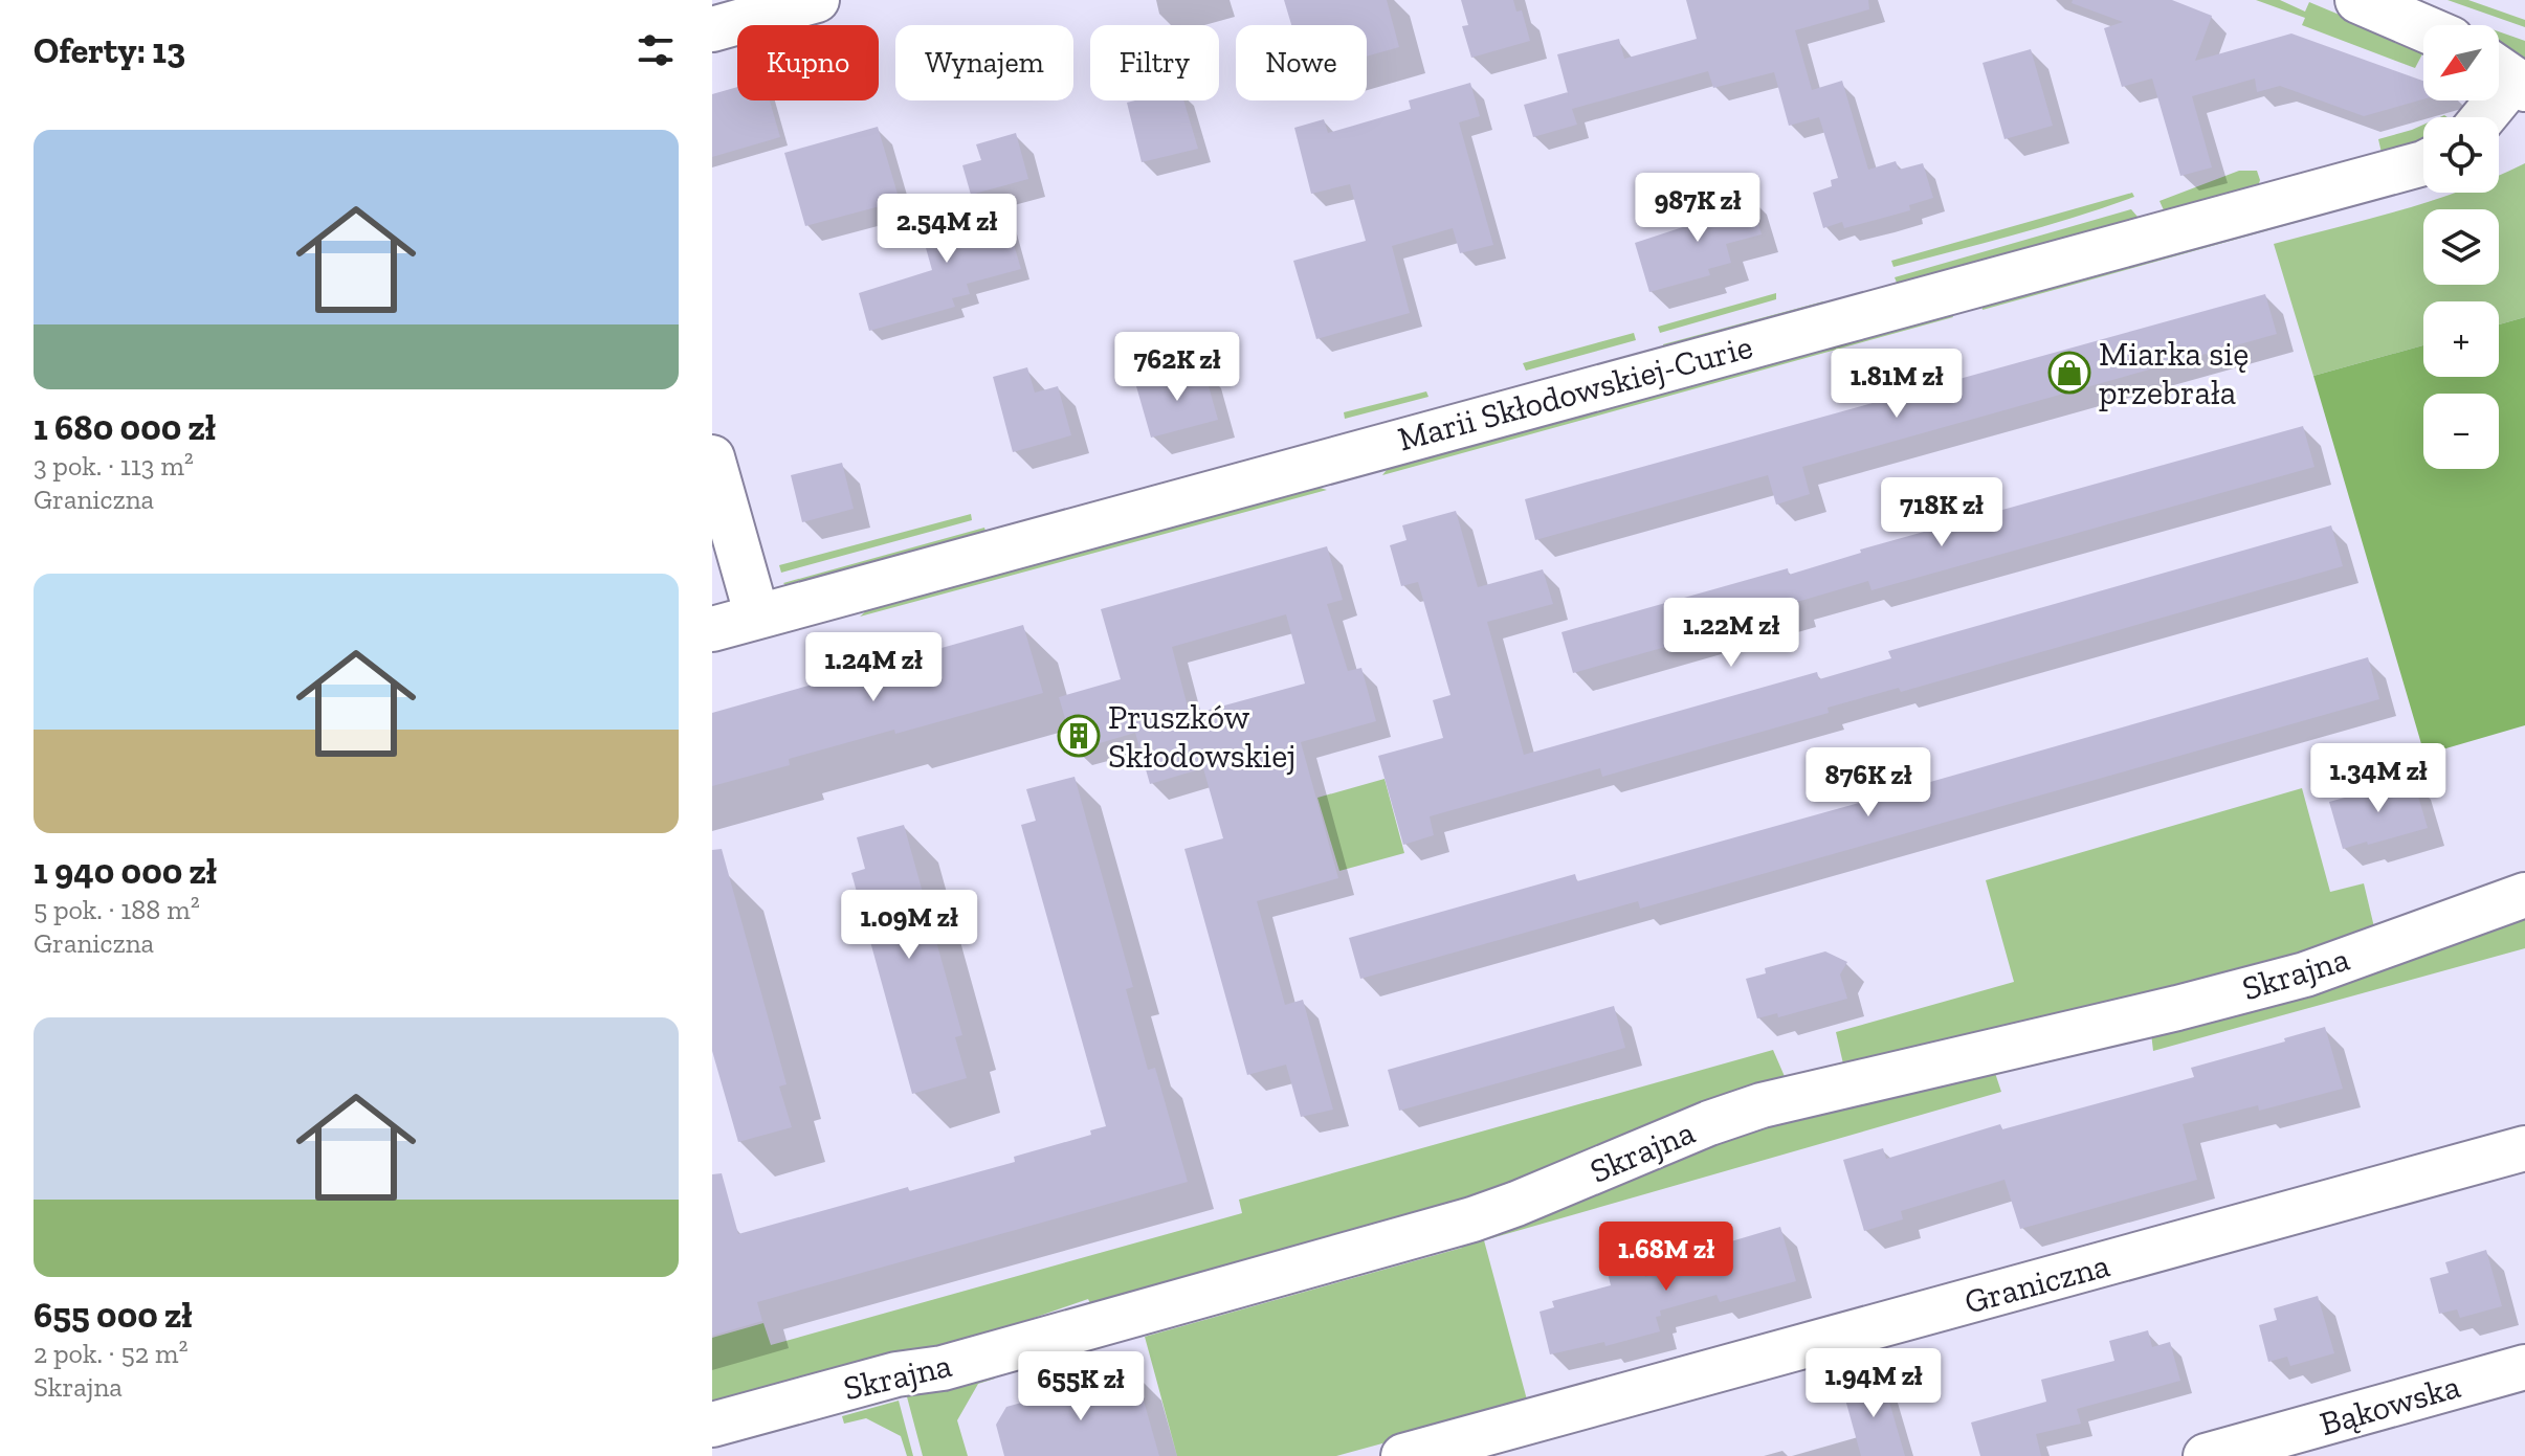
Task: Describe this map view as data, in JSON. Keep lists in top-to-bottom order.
{
  "streets": {
    "street": [
      "Marii Skłodowskiej-Curie",
      "Skrajna",
      "Graniczna",
      "Bąkowska"
    ]
  },
  "places": {
    "shop": ["Miarka się przebrała"],
    "building": ["Pruszków Skłodowskiej"]
  },
  "north": "bottom left",
  "page": {
    "heading": "Oferty: 13",
    "map_buttons": ["+", "−"],
    "chip": [
      "Kupno",
      "Wynajem",
      "Filtry",
      "Nowe"
    ],
    "list": [
      {
        "name": "1 680 000 zł",
        "note": "3 pok. · 113 m² · Graniczna"
      },
      {
        "name": "1 940 000 zł",
        "note": "5 pok. · 188 m² · Graniczna"
      },
      {
        "name": "655 000 zł",
        "note": "2 pok. · 52 m² · Skrajna"
      }
    ],
    "price": [
      "987K zł",
      "2.54M zł",
      "762K zł",
      "1.81M zł",
      "718K zł",
      "1.22M zł",
      "1.24M zł",
      "1.34M zł",
      "876K zł",
      "1.09M zł",
      "1.68M zł",
      "1.94M zł",
      "655K zł"
    ]
  }
}
